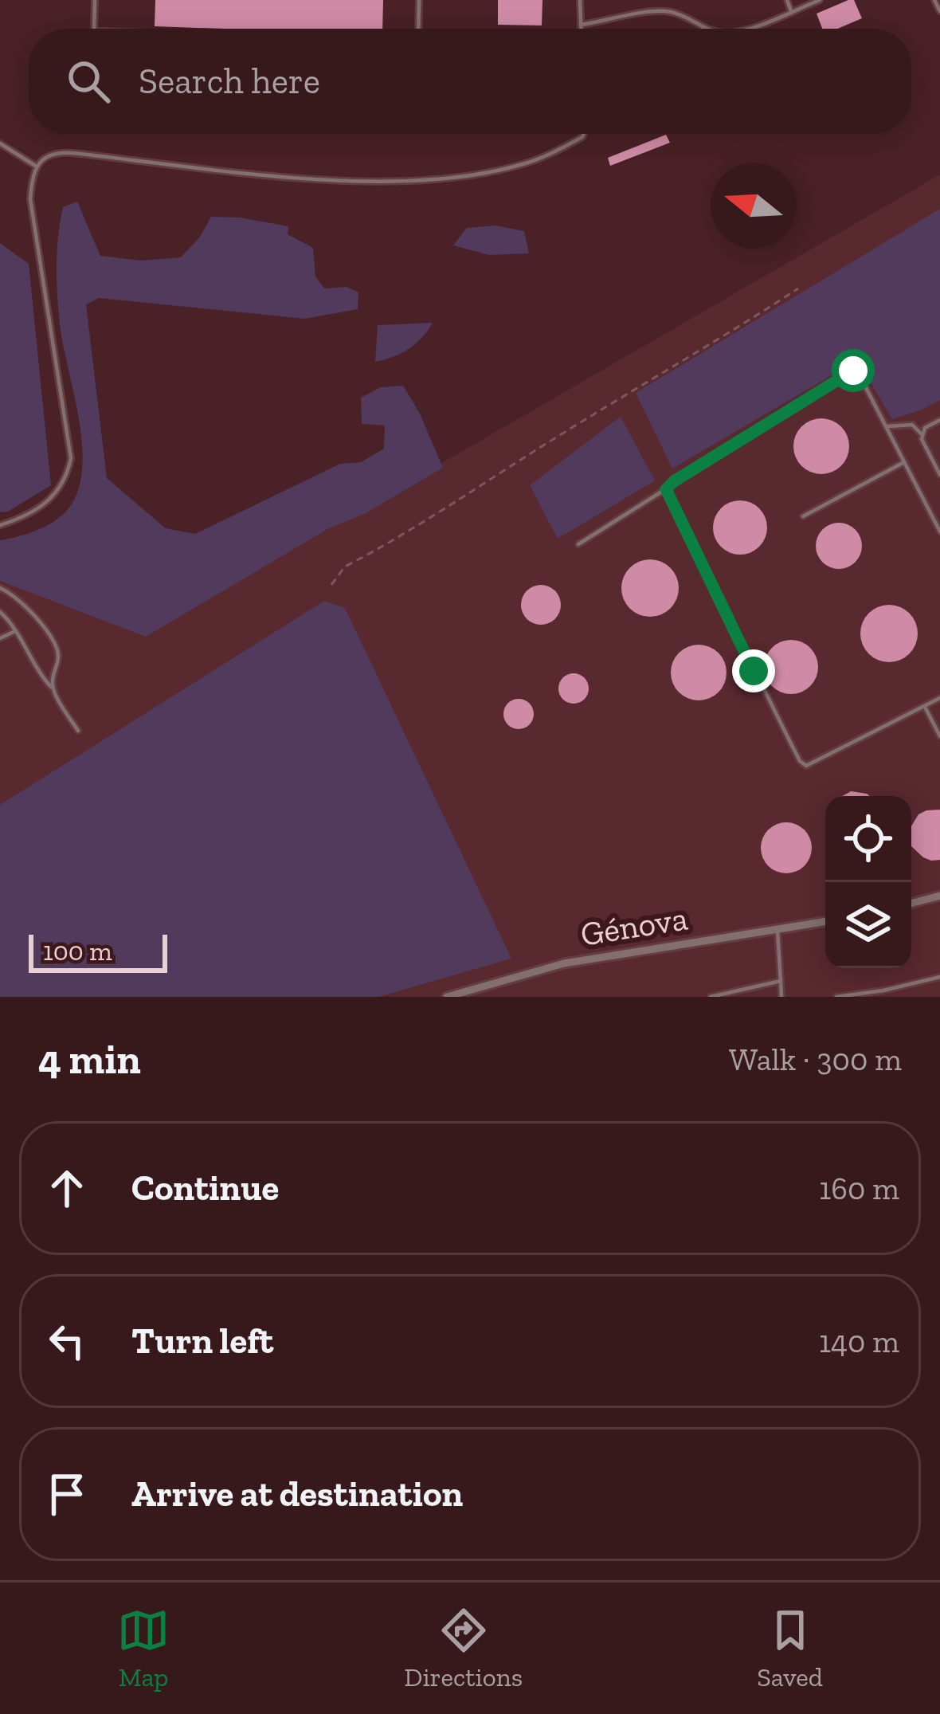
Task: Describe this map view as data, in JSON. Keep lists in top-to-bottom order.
{
  "streets": {
    "street": ["Génova"]
  },
  "scale_bar": "100 m",
  "north": "left",
  "page": {
    "search": "Search here",
    "scale": "100 m",
    "heading": ["4 min", "Walk · 300 m"],
    "list": [
      ["Continue", "160 m"],
      ["Turn left", "140 m"],
      "Arrive at destination"
    ],
    "nav": ["Map", "Directions", "Saved"]
  }
}
